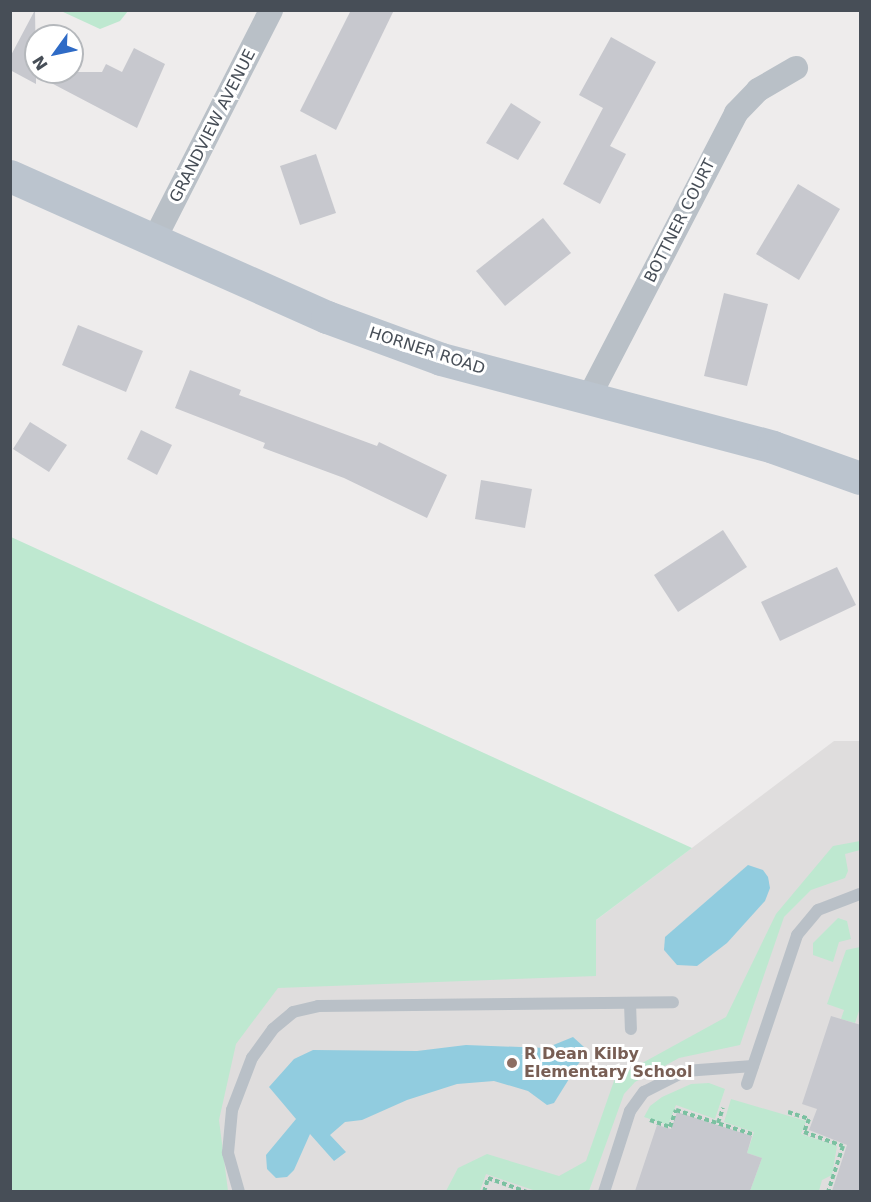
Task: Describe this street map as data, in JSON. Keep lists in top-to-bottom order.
{
  "streets": {
    "main road": ["HORNER ROAD"],
    "street": ["GRANDVIEW AVENUE", "BOTTNER COURT"]
  },
  "crossings": [
    ["GRANDVIEW AVENUE", "HORNER ROAD"],
    ["BOTTNER COURT", "HORNER ROAD"]
  ],
  "places": ["R Dean Kilby Elementary School"],
  "north": "bottom left"
}
